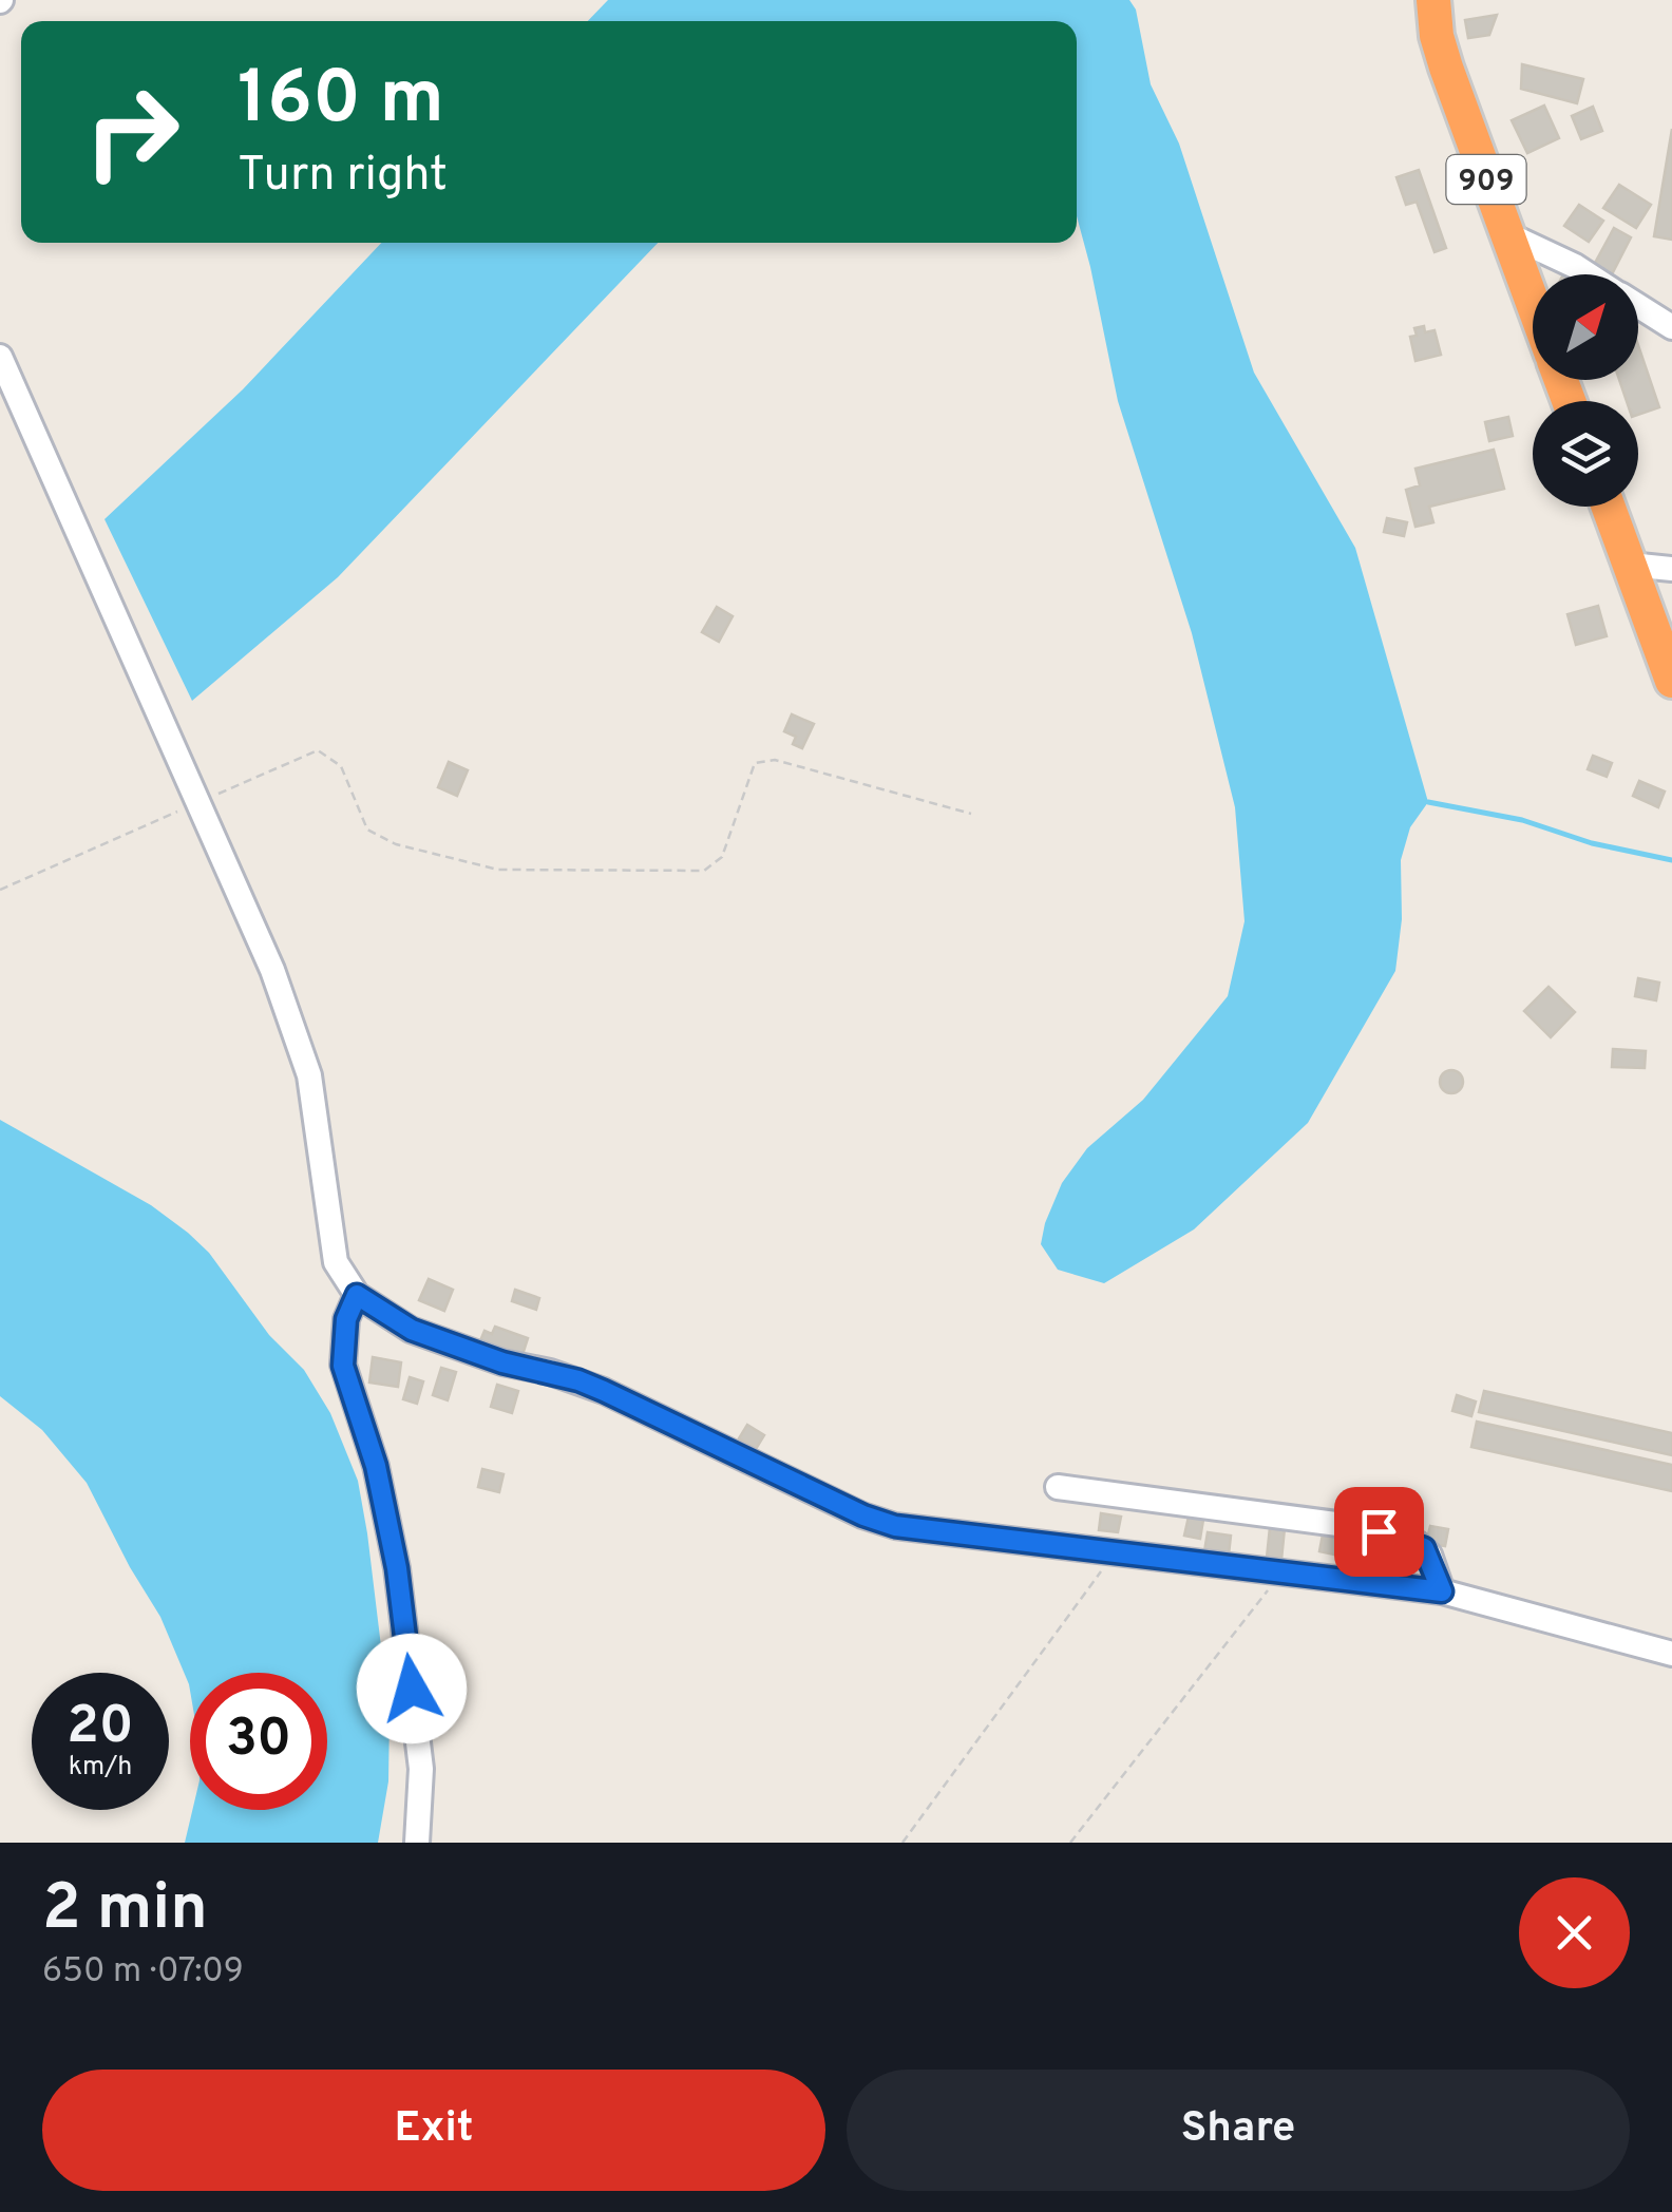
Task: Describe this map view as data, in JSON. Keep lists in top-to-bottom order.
{
  "streets": {
    "highway": ["909"]
  },
  "north": "top right",
  "page": {
    "turn": ["160 m", "Turn right"],
    "speed": "20 km/h",
    "limit": "30",
    "heading": ["2 min", "650 m · 07:09"],
    "buttons": ["Exit", "Share"]
  }
}
